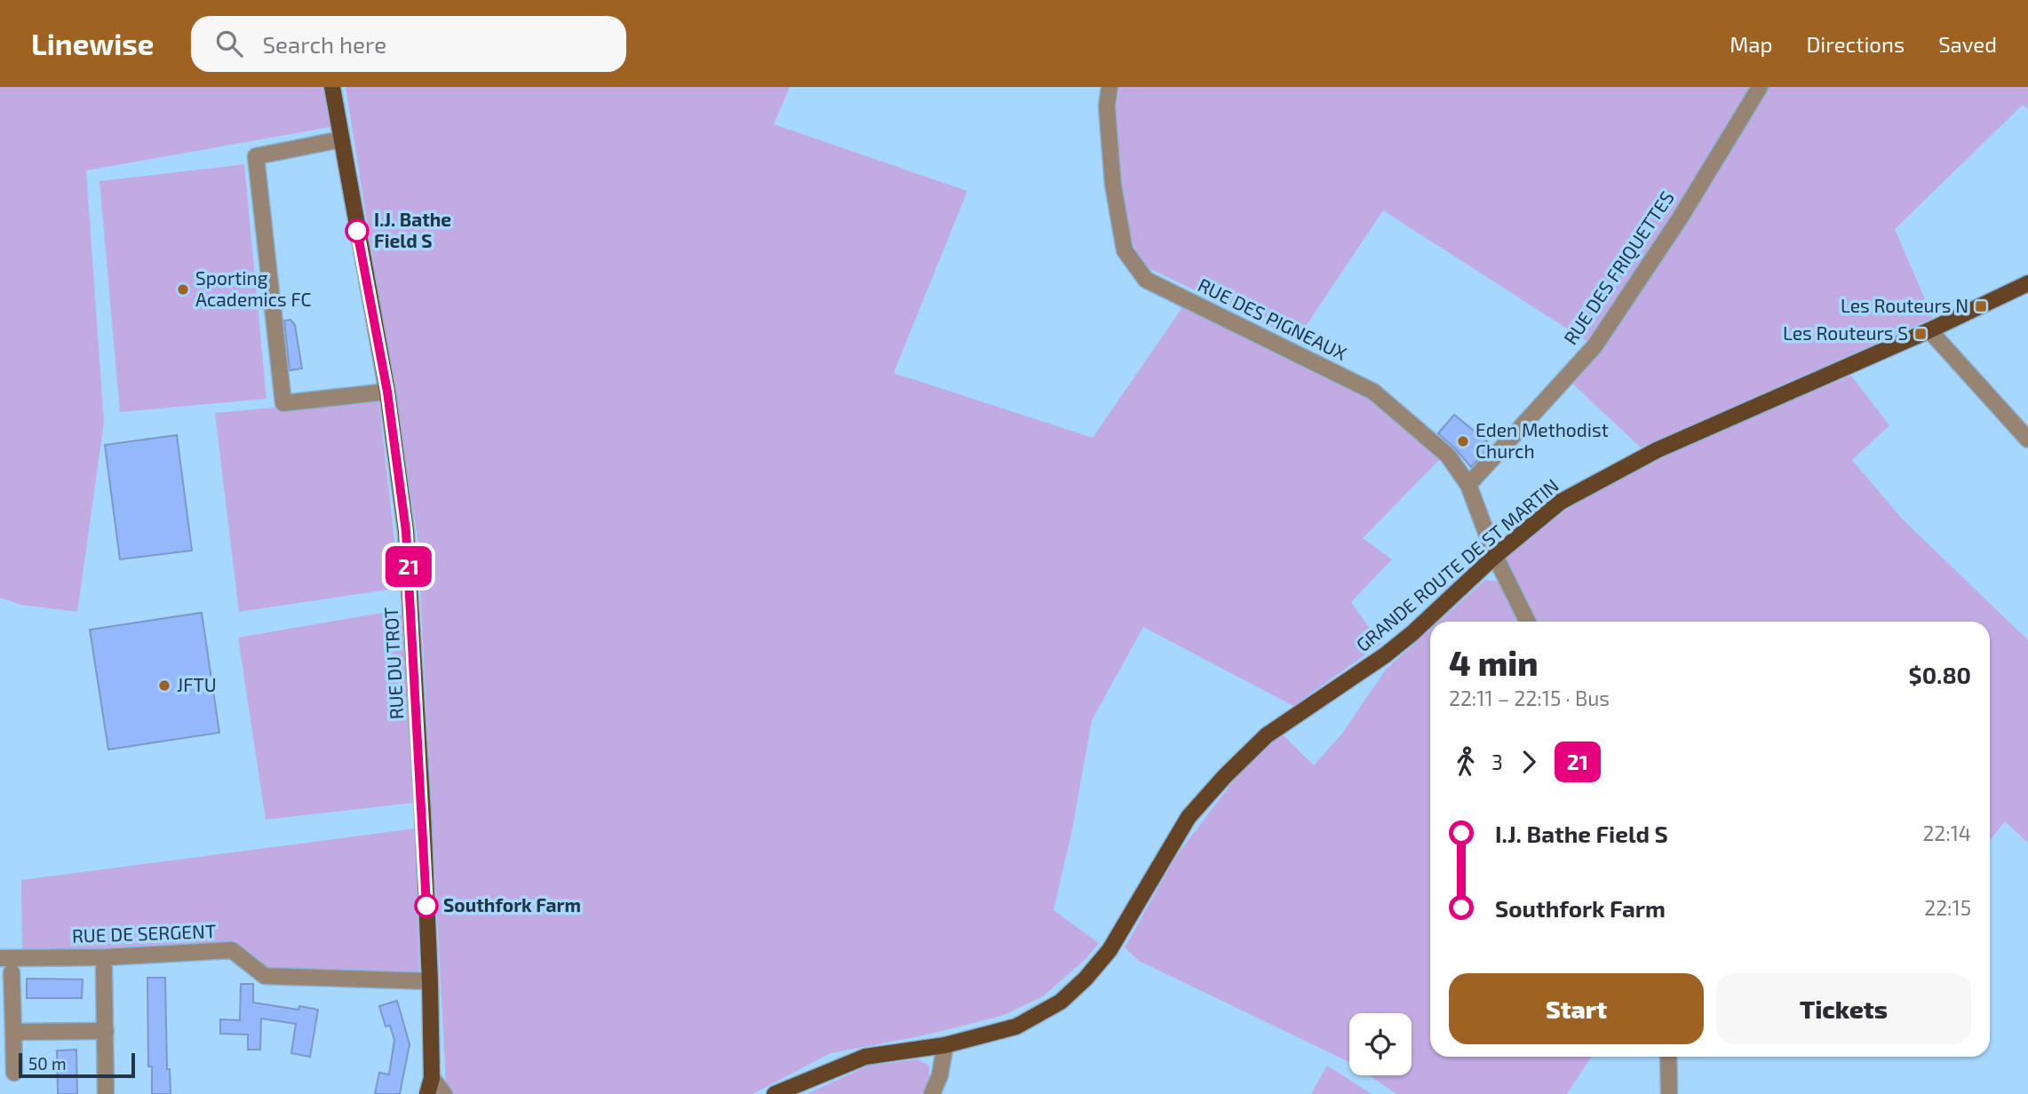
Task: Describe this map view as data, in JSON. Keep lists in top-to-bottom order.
{
  "streets": {
    "main road": ["GRANDE ROUTE DE ST MARTIN", "RUE DU TROT"],
    "street": ["RUE DES FRIQUETTES", "RUE DES PIGNEAUX", "RUE DE SERGENT"]
  },
  "crossings": [
    ["RUE DES FRIQUETTES", "RUE DES PIGNEAUX"],
    ["RUE DES PIGNEAUX", "GRANDE ROUTE DE ST MARTIN"],
    ["RUE DU TROT", "RUE DE SERGENT"]
  ],
  "places": {
    "other": [
      "I.J. Bathe Field S",
      "Sporting Academics FC",
      "Eden Methodist Church",
      "JFTU",
      "Southfork Farm"
    ],
    "transit": ["Les Routeurs N", "Les Routeurs S"]
  },
  "lines": ["bus line 21"],
  "scale_bar": "50 m",
  "page": {
    "header": "Linewise",
    "search": "Search here",
    "nav": ["Map", "Directions", "Saved"],
    "on_map": "21",
    "heading": ["4 min", "22:11 – 22:15 · Bus", "$0.80"],
    "legs": ["3", "21"],
    "list": [
      {
        "name": "I.J. Bathe Field S",
        "value": "22:14"
      },
      {
        "name": "Southfork Farm",
        "value": "22:15"
      }
    ],
    "buttons": ["Start", "Tickets"],
    "scale": "50 m"
  }
}
